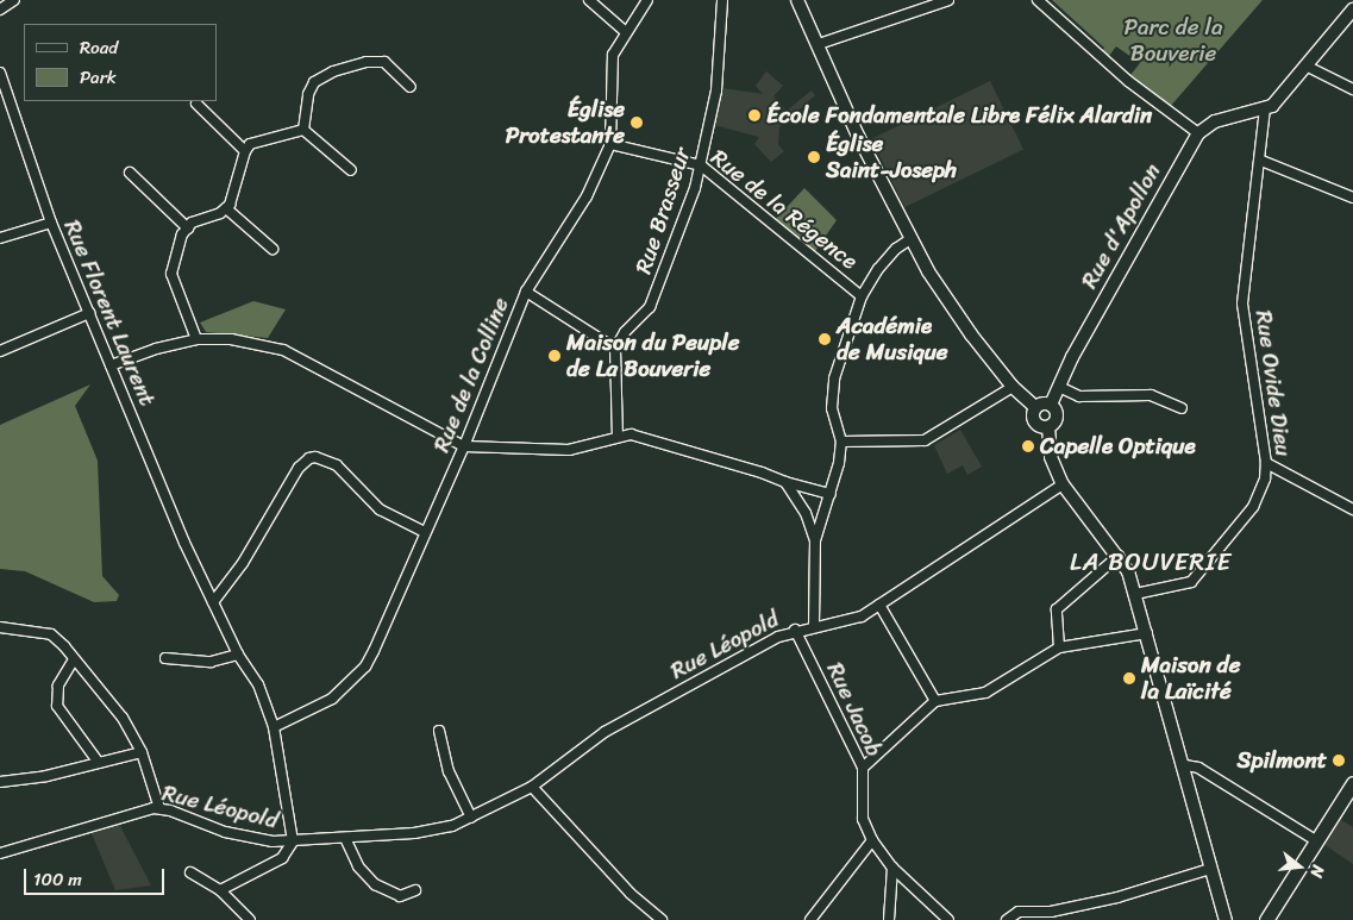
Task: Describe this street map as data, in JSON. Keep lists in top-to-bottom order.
{
  "streets": {
    "street": [
      "Rue de la Régence",
      "Rue Brasseur",
      "Rue d'Apollon",
      "Rue Florent Laurent",
      "Rue de la Colline",
      "Rue Ovide Dieu",
      "Rue Léopold",
      "Rue Jacob"
    ]
  },
  "crossings": [
    ["Rue de la Régence", "Rue Brasseur"],
    ["Rue de la Régence", "Rue de la Colline"],
    ["Rue Florent Laurent", "Rue de la Colline"],
    ["Rue Florent Laurent", "Rue Léopold"],
    ["Rue Léopold", "Rue Jacob"]
  ],
  "districts": ["LA BOUVERIE"],
  "parks": ["Parc de la Bouverie"],
  "places": [
    "École Fondamentale Libre Félix Alardin",
    "Église Protestante",
    "Église Saint-Joseph",
    "Académie de Musique",
    "Maison du Peuple de La Bouverie",
    "Capelle Optique",
    "Maison de la Laïcité",
    "Spilmont"
  ],
  "legend": ["Road", "Park"],
  "scale_bar": "100 m",
  "north": "right"
}
